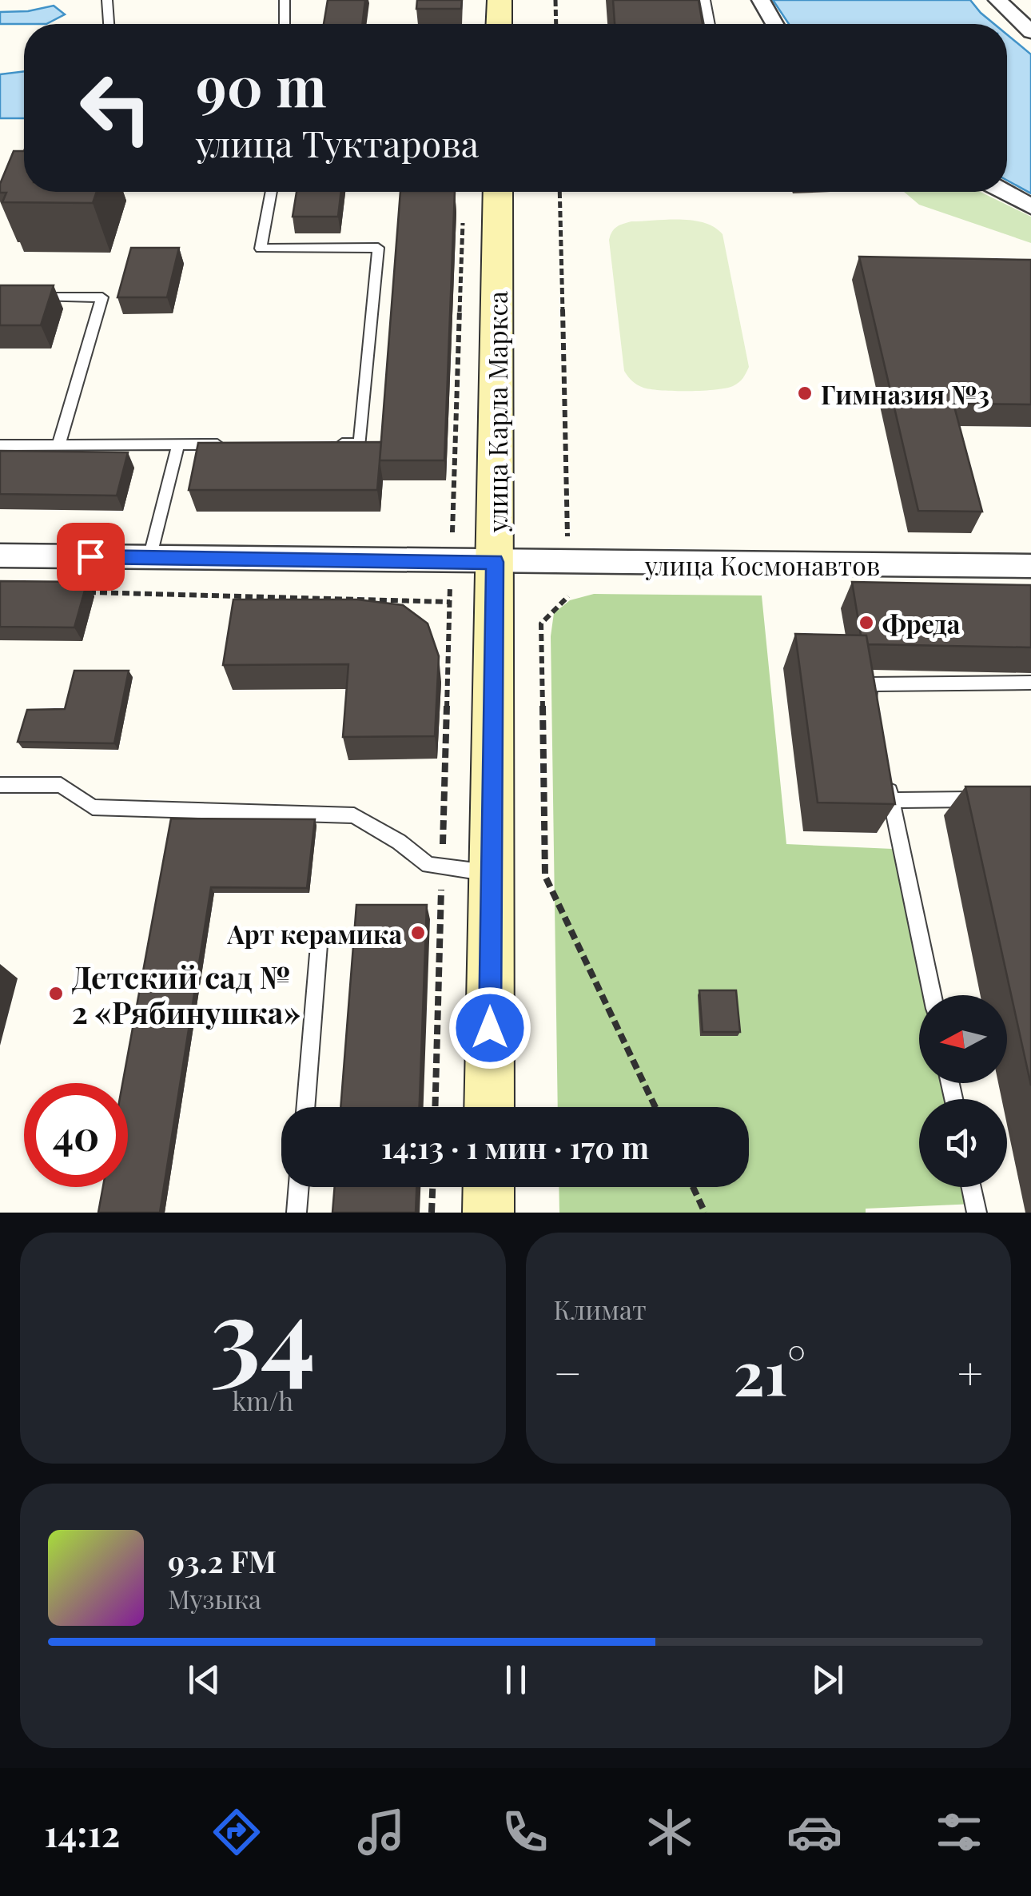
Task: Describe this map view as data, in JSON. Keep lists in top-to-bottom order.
{
  "streets": {
    "street": ["улица Карла Маркса", "улица Космонавтов"]
  },
  "crossings": [
    ["улица Карла Маркса", "улица Космонавтов"]
  ],
  "places": [
    "Гимназия №3",
    "Фреда",
    "Арт керамика",
    "Детский сад № 2 «Рябинушка»"
  ],
  "north": "left",
  "page": {
    "turn": ["90 m", "улица Туктарова"],
    "limit": "40",
    "trip": "14:13 · 1 мин · 170 m",
    "tile": [
      ["34", "km/h"],
      "Климат"
    ],
    "heat": ["−", "21°", "+"],
    "song": ["93.2 FM", "Музыка"],
    "tabs": "14:12"
  }
}
